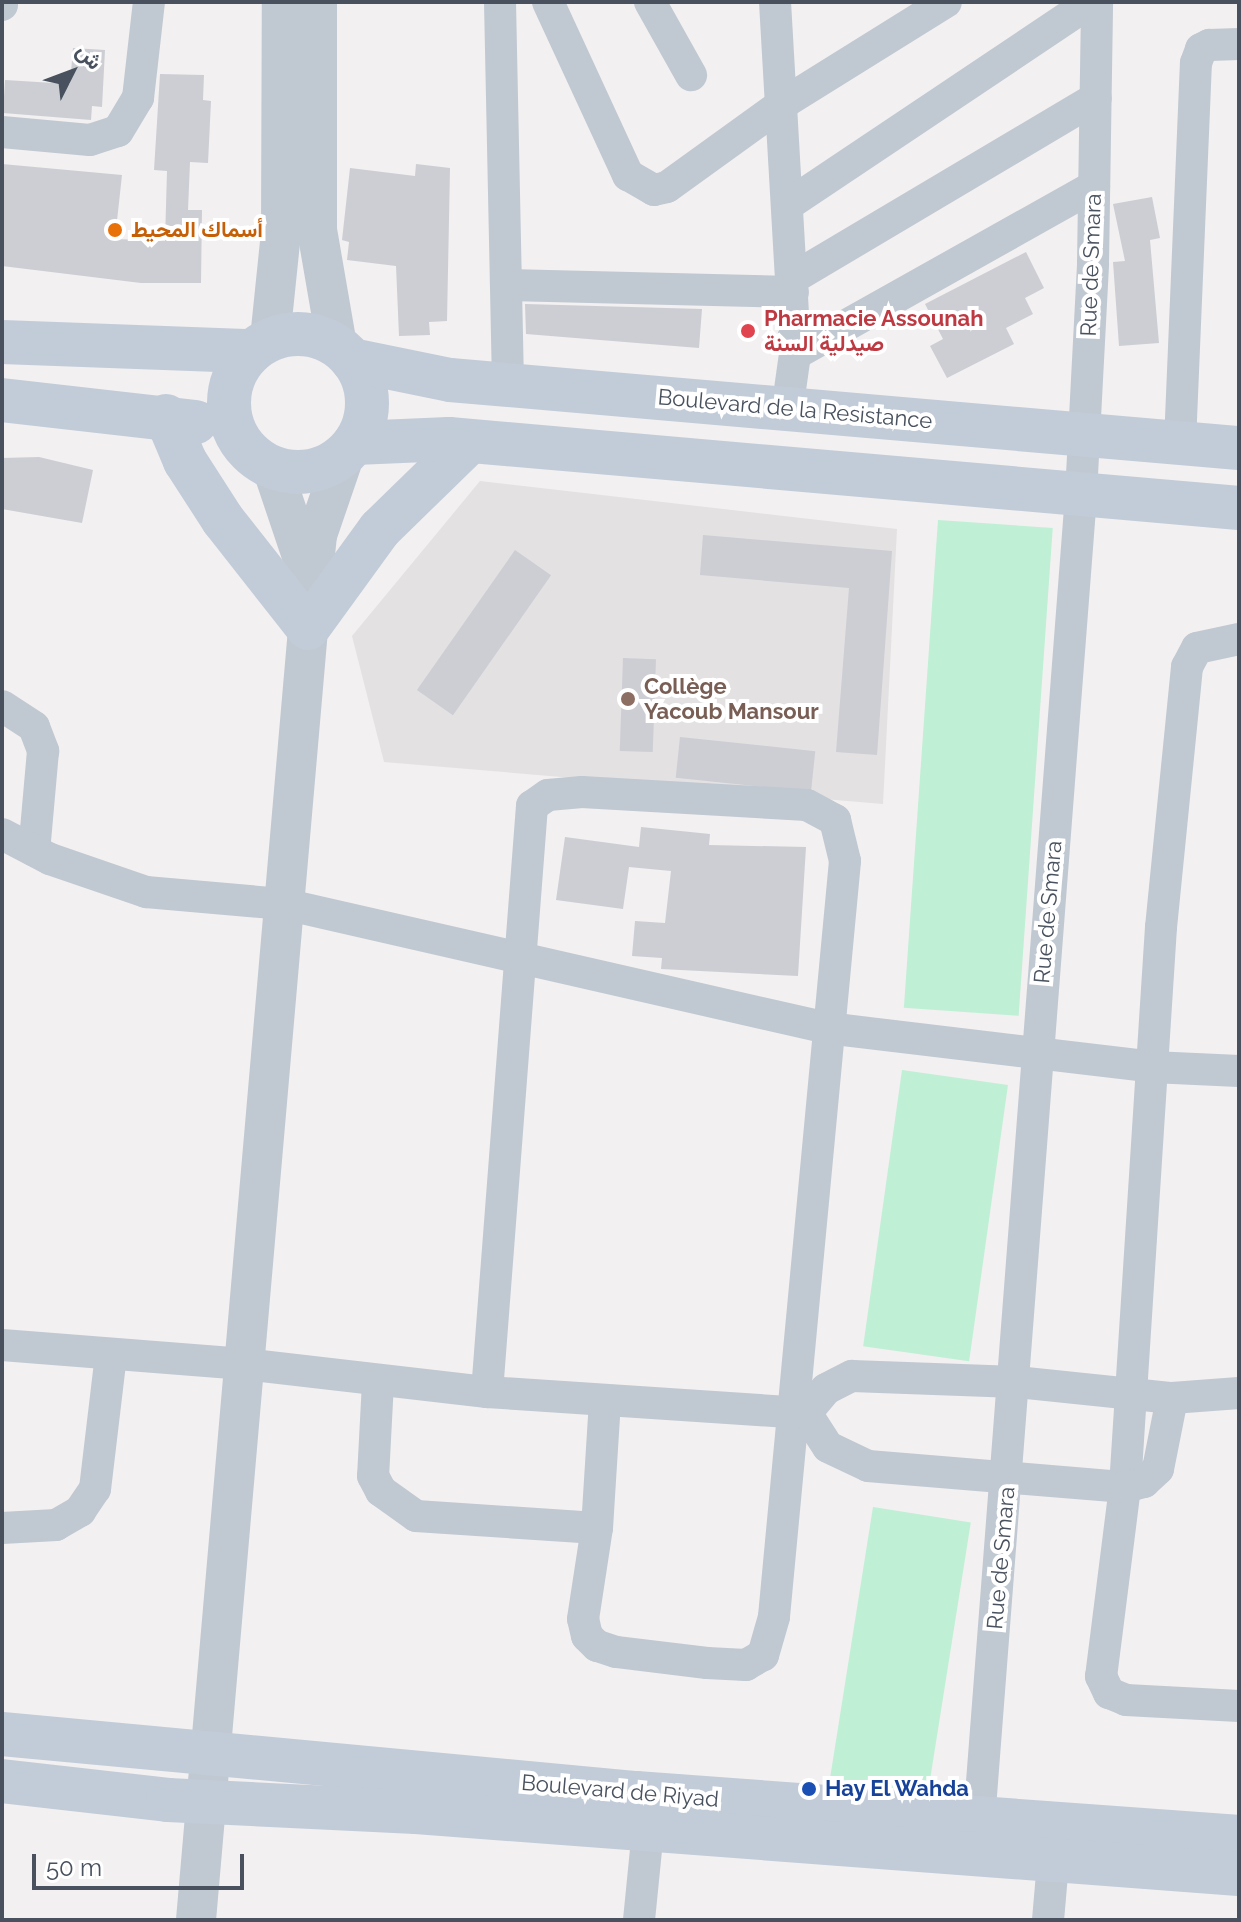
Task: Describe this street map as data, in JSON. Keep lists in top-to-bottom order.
{
  "streets": {
    "main road": ["Boulevard de la Resistance", "Boulevard de Riyad"],
    "street": ["Rue de Smara"]
  },
  "crossings": [
    ["Rue de Smara", "Boulevard de la Resistance"],
    ["Rue de Smara", "Boulevard de Riyad"]
  ],
  "places": [
    "أسماك المحيط",
    "Pharmacie Assounah صيدلية السنة",
    "Collège Yacoub Mansour",
    "Hay El Wahda"
  ],
  "scale_bar": "50 m",
  "north": "top right"
}
